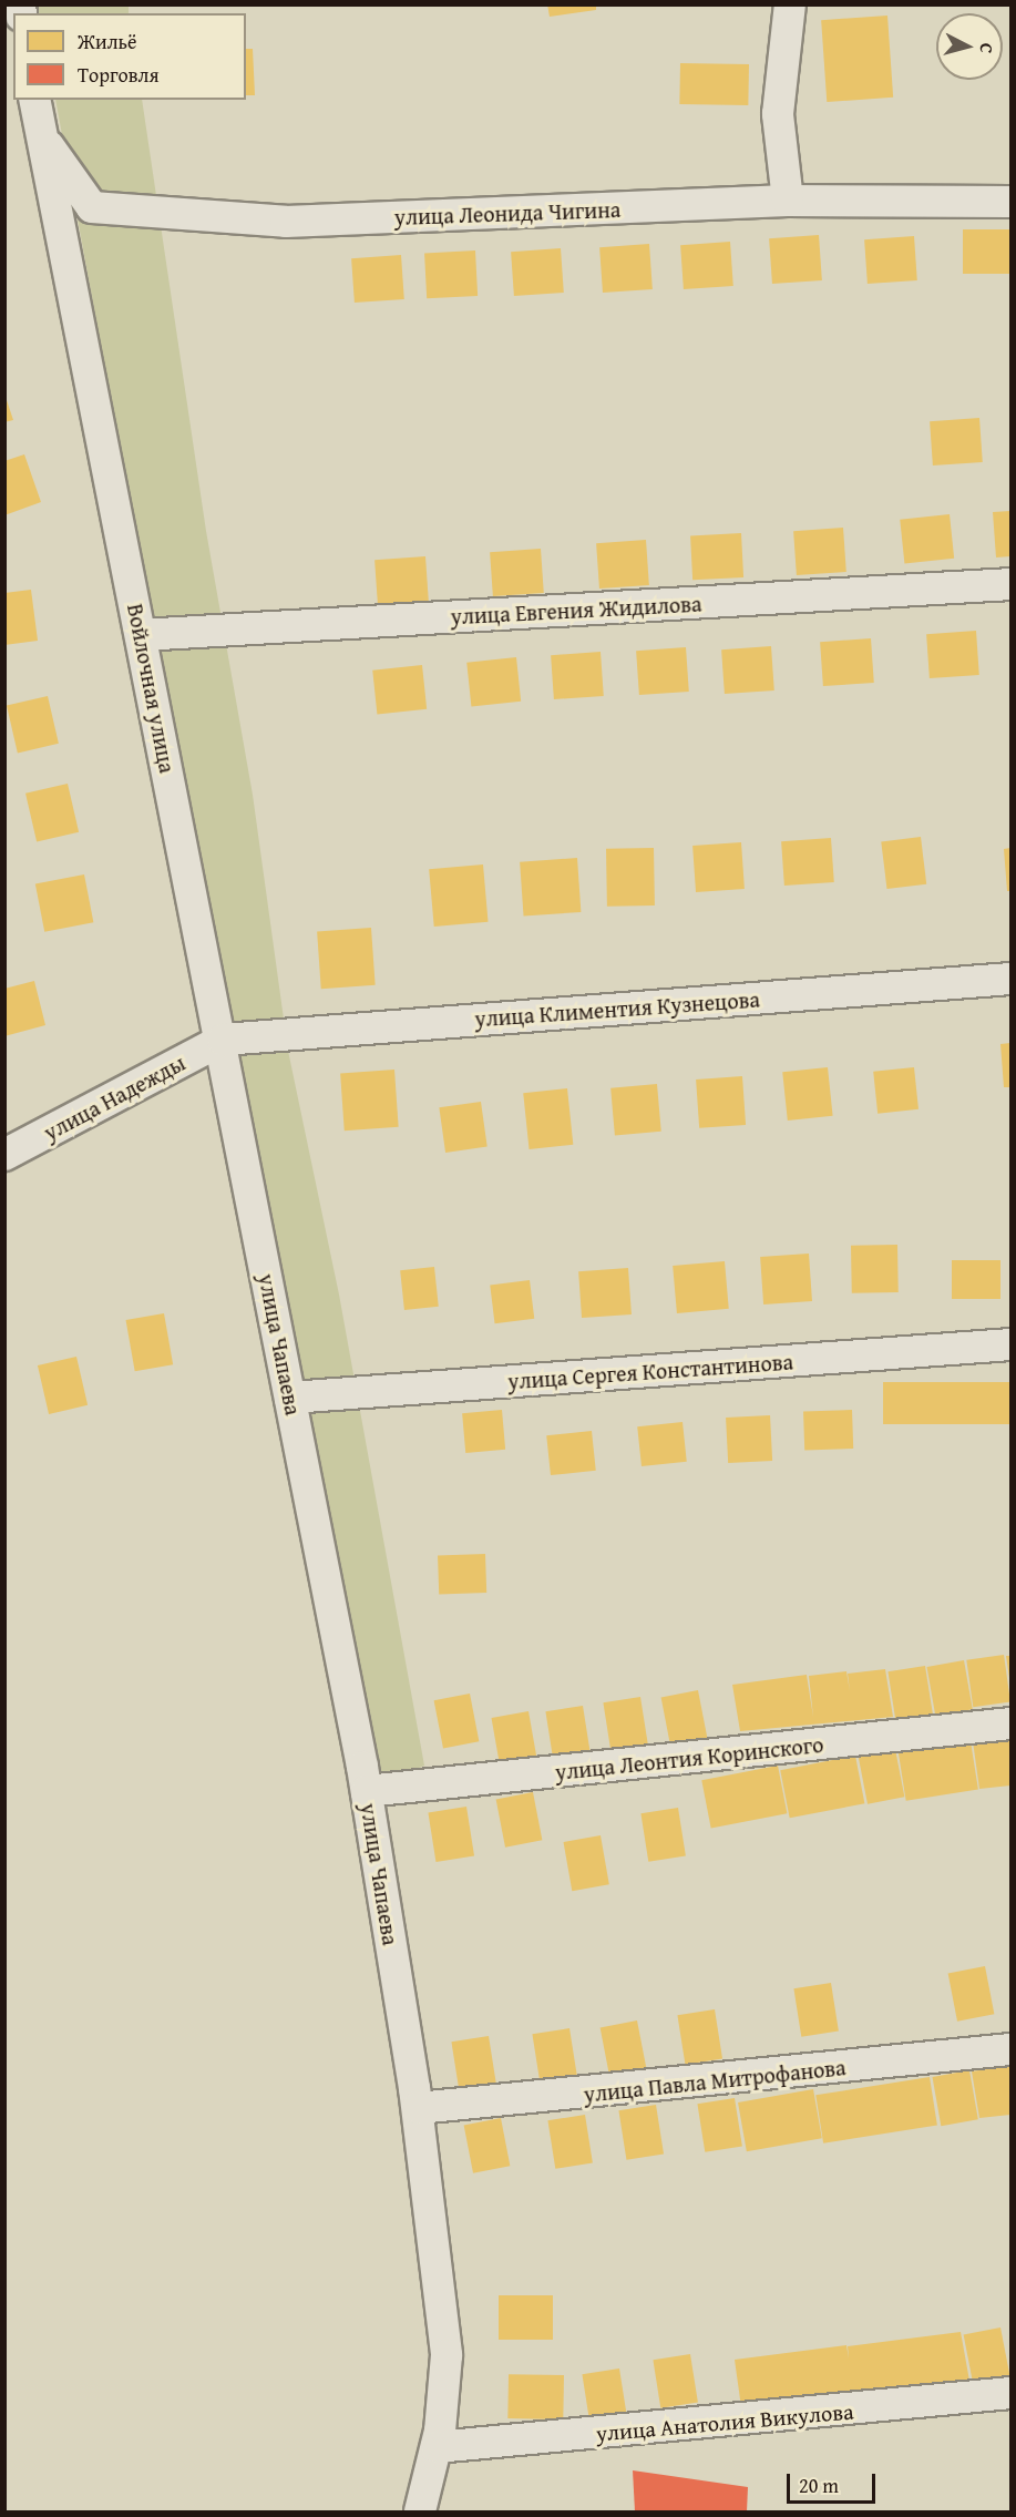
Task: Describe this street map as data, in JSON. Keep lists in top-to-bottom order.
{
  "streets": {
    "street": [
      "улица Леонида Чигина",
      "улица Евгения Жидилова",
      "Войлочная улица",
      "улица Климентия Кузнецова",
      "улица Надежды",
      "улица Чапаева",
      "улица Сергея Константинова",
      "улица Леонтия Коринского",
      "улица Павла Митрофанова",
      "улица Анатолия Викулова"
    ]
  },
  "crossings": [
    ["улица Леонида Чигина", "Войлочная улица"],
    ["улица Евгения Жидилова", "Войлочная улица"],
    ["Войлочная улица", "улица Климентия Кузнецова"],
    ["Войлочная улица", "улица Надежды"],
    ["Войлочная улица", "улица Чапаева"],
    ["улица Климентия Кузнецова", "улица Надежды"],
    ["улица Чапаева", "улица Сергея Константинова"],
    ["улица Чапаева", "улица Леонтия Коринского"],
    ["улица Чапаева", "улица Павла Митрофанова"],
    ["улица Чапаева", "улица Анатолия Викулова"]
  ],
  "legend": ["Жильё", "Торговля"],
  "scale_bar": "20 m",
  "north": "right"
}
